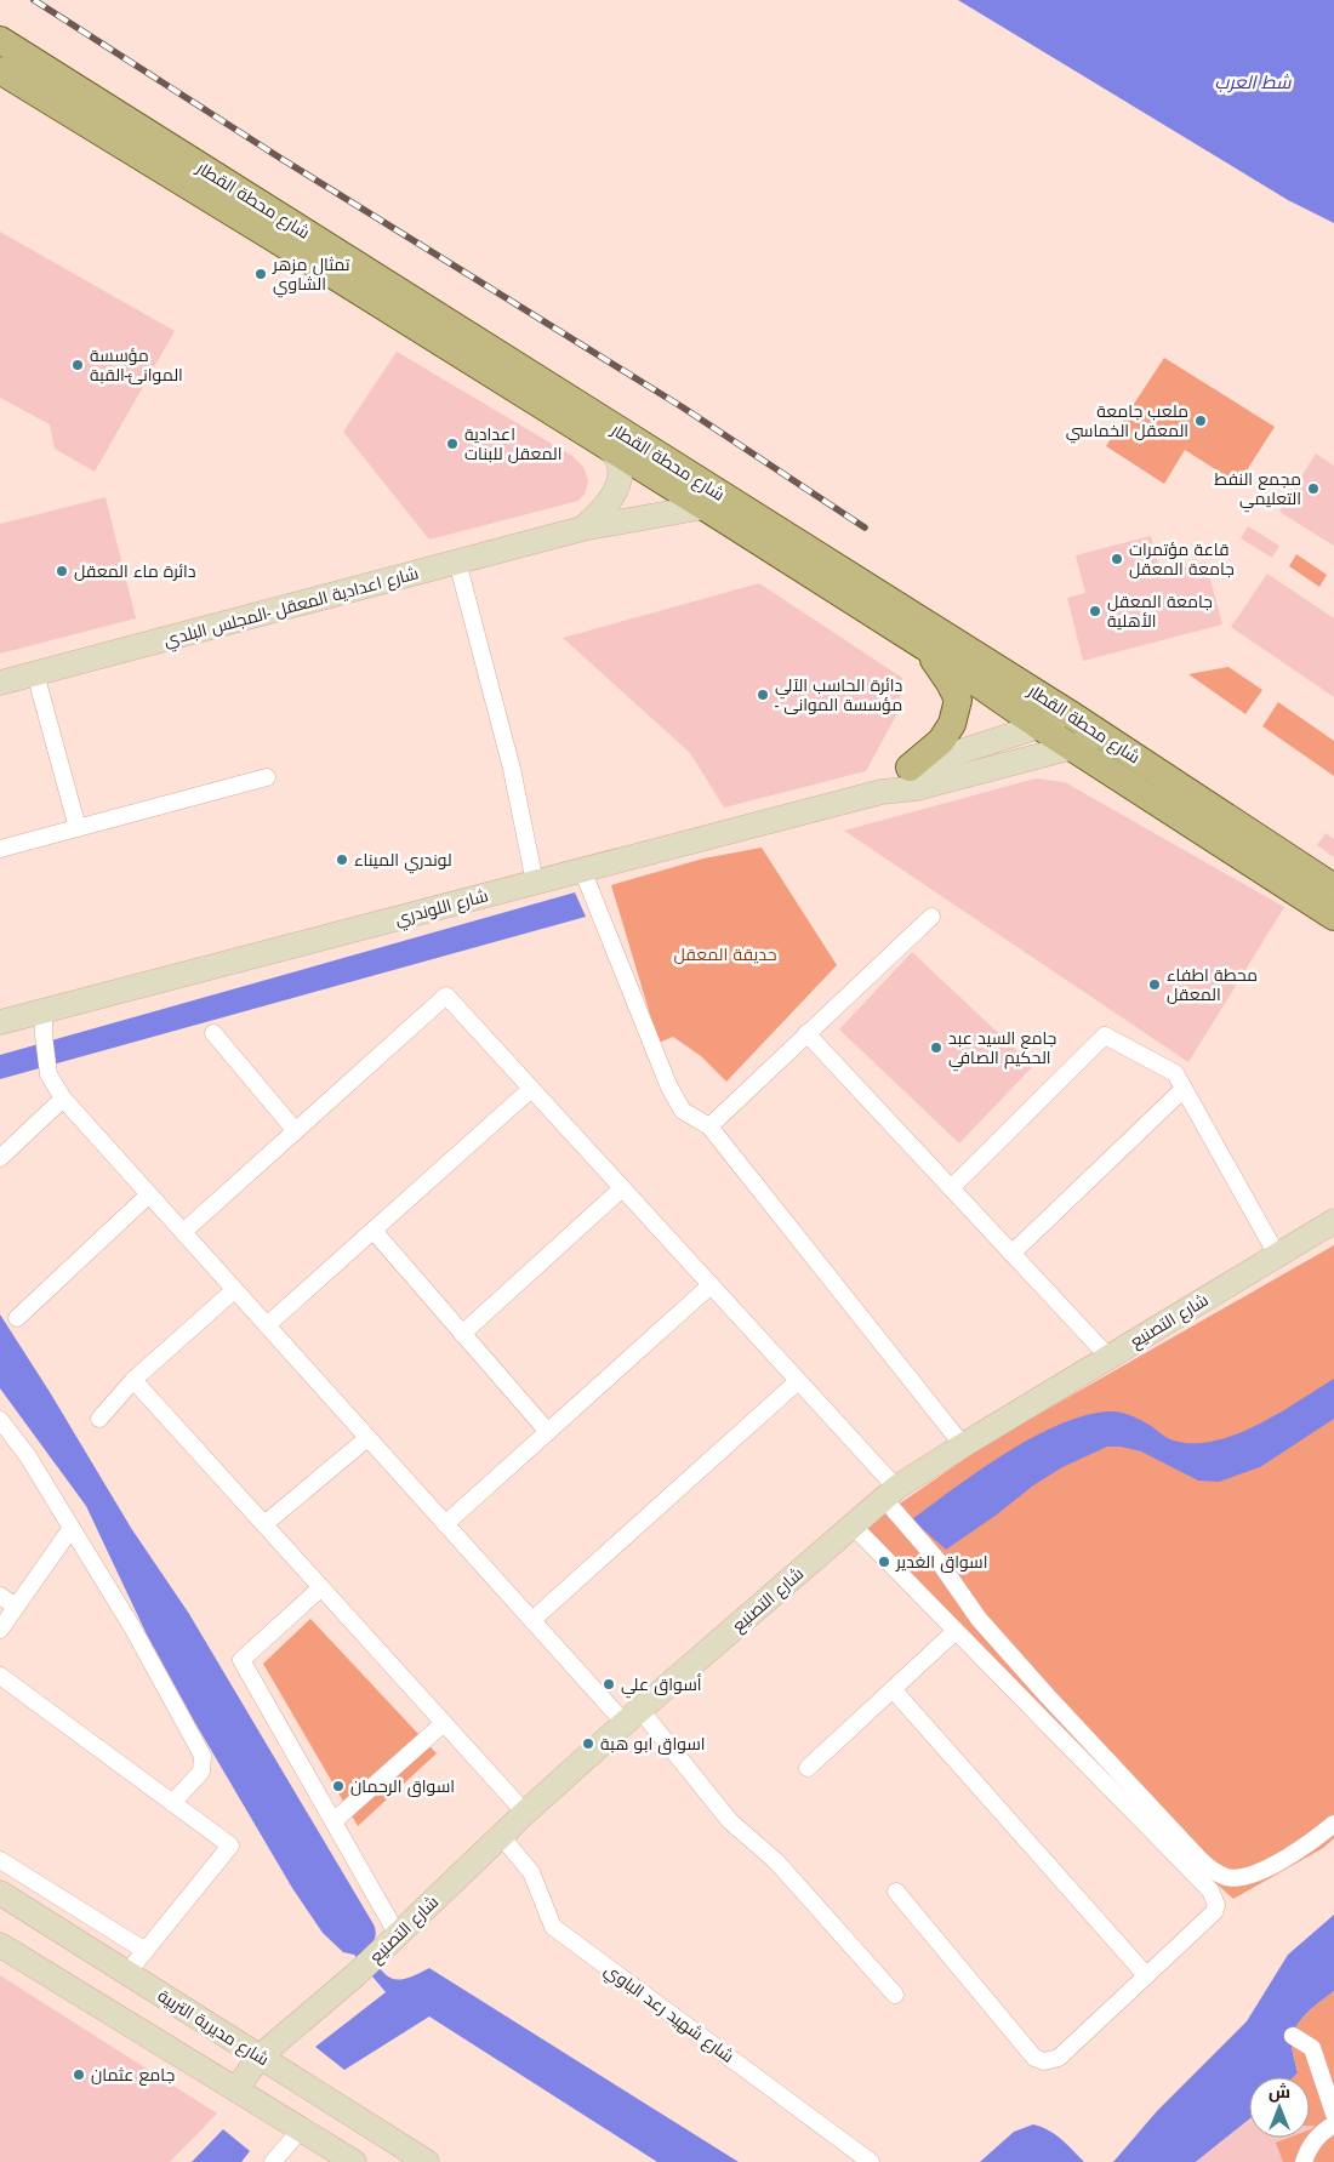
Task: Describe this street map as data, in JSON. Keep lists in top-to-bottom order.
{
  "streets": {
    "main road": [
      "شارع محطة القطار",
      "شارع اعدادية المعقل -المجلس البلدي",
      "شارع اللوندري",
      "شارع التصنيع",
      "شارع مديرية التربية"
    ],
    "street": ["شارع شهيد رعد الباوي"]
  },
  "crossings": [
    ["شارع محطة القطار", "شارع اعدادية المعقل -المجلس البلدي"],
    ["شارع محطة القطار", "شارع اللوندري"],
    ["شارع التصنيع", "شارع شهيد رعد الباوي"],
    ["شارع التصنيع", "شارع مديرية التربية"]
  ],
  "water": ["شط العرب"],
  "parks": ["حديقة المعقل"],
  "places": [
    "تمثال مزهر الشاوي",
    "مؤسسة الموانئ-القبة",
    "ملعب جامعة المعقل الخماسي",
    "اعدادية المعقل للبنات",
    "مجمع النفط التعليمي",
    "قاعة مؤتمرات جامعة المعقل",
    "دائرة ماء المعقل",
    "جامعة المعقل الأهلية",
    "دائرة الحاسب الآلي - مؤسسة الموانى",
    "لوندري الميناء",
    "محطة اطفاء المعقل",
    "جامع السيد عبد الحكيم الصافي",
    "اسواق الغدير",
    "أسواق علي",
    "اسواق ابو هبة",
    "اسواق الرحمان",
    "جامع عثمان"
  ],
  "north": "top"
}
